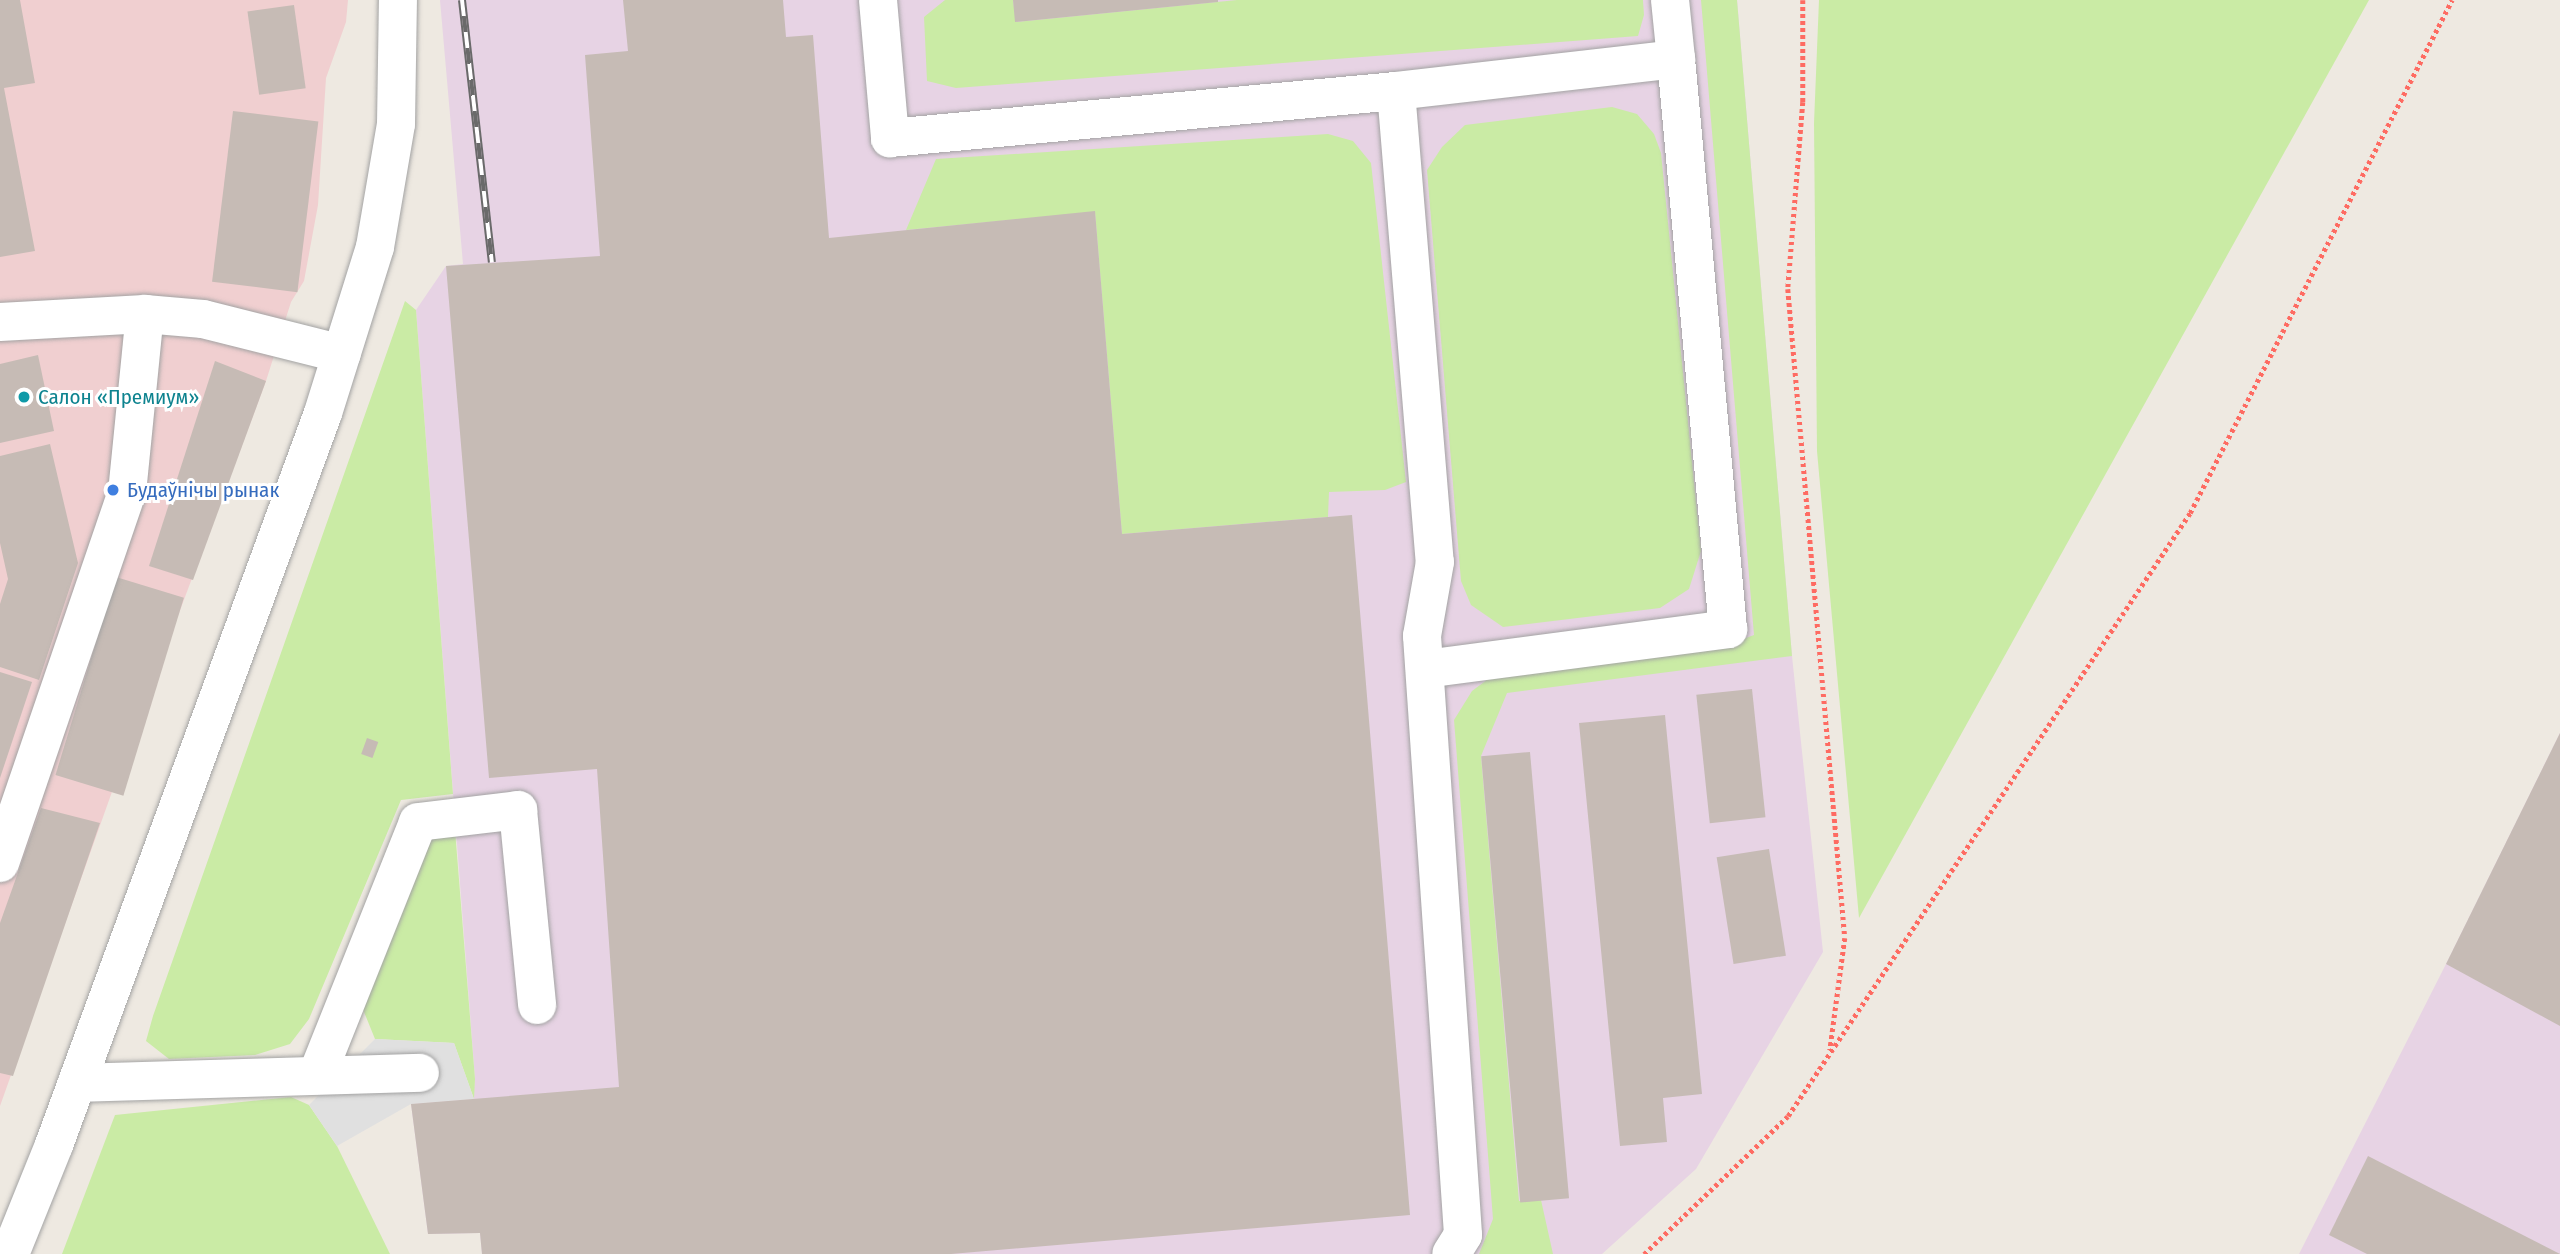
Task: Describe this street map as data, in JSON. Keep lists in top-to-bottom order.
{
  "places": ["Салон «Премиум»", "Будаўнічы рынак"]
}
